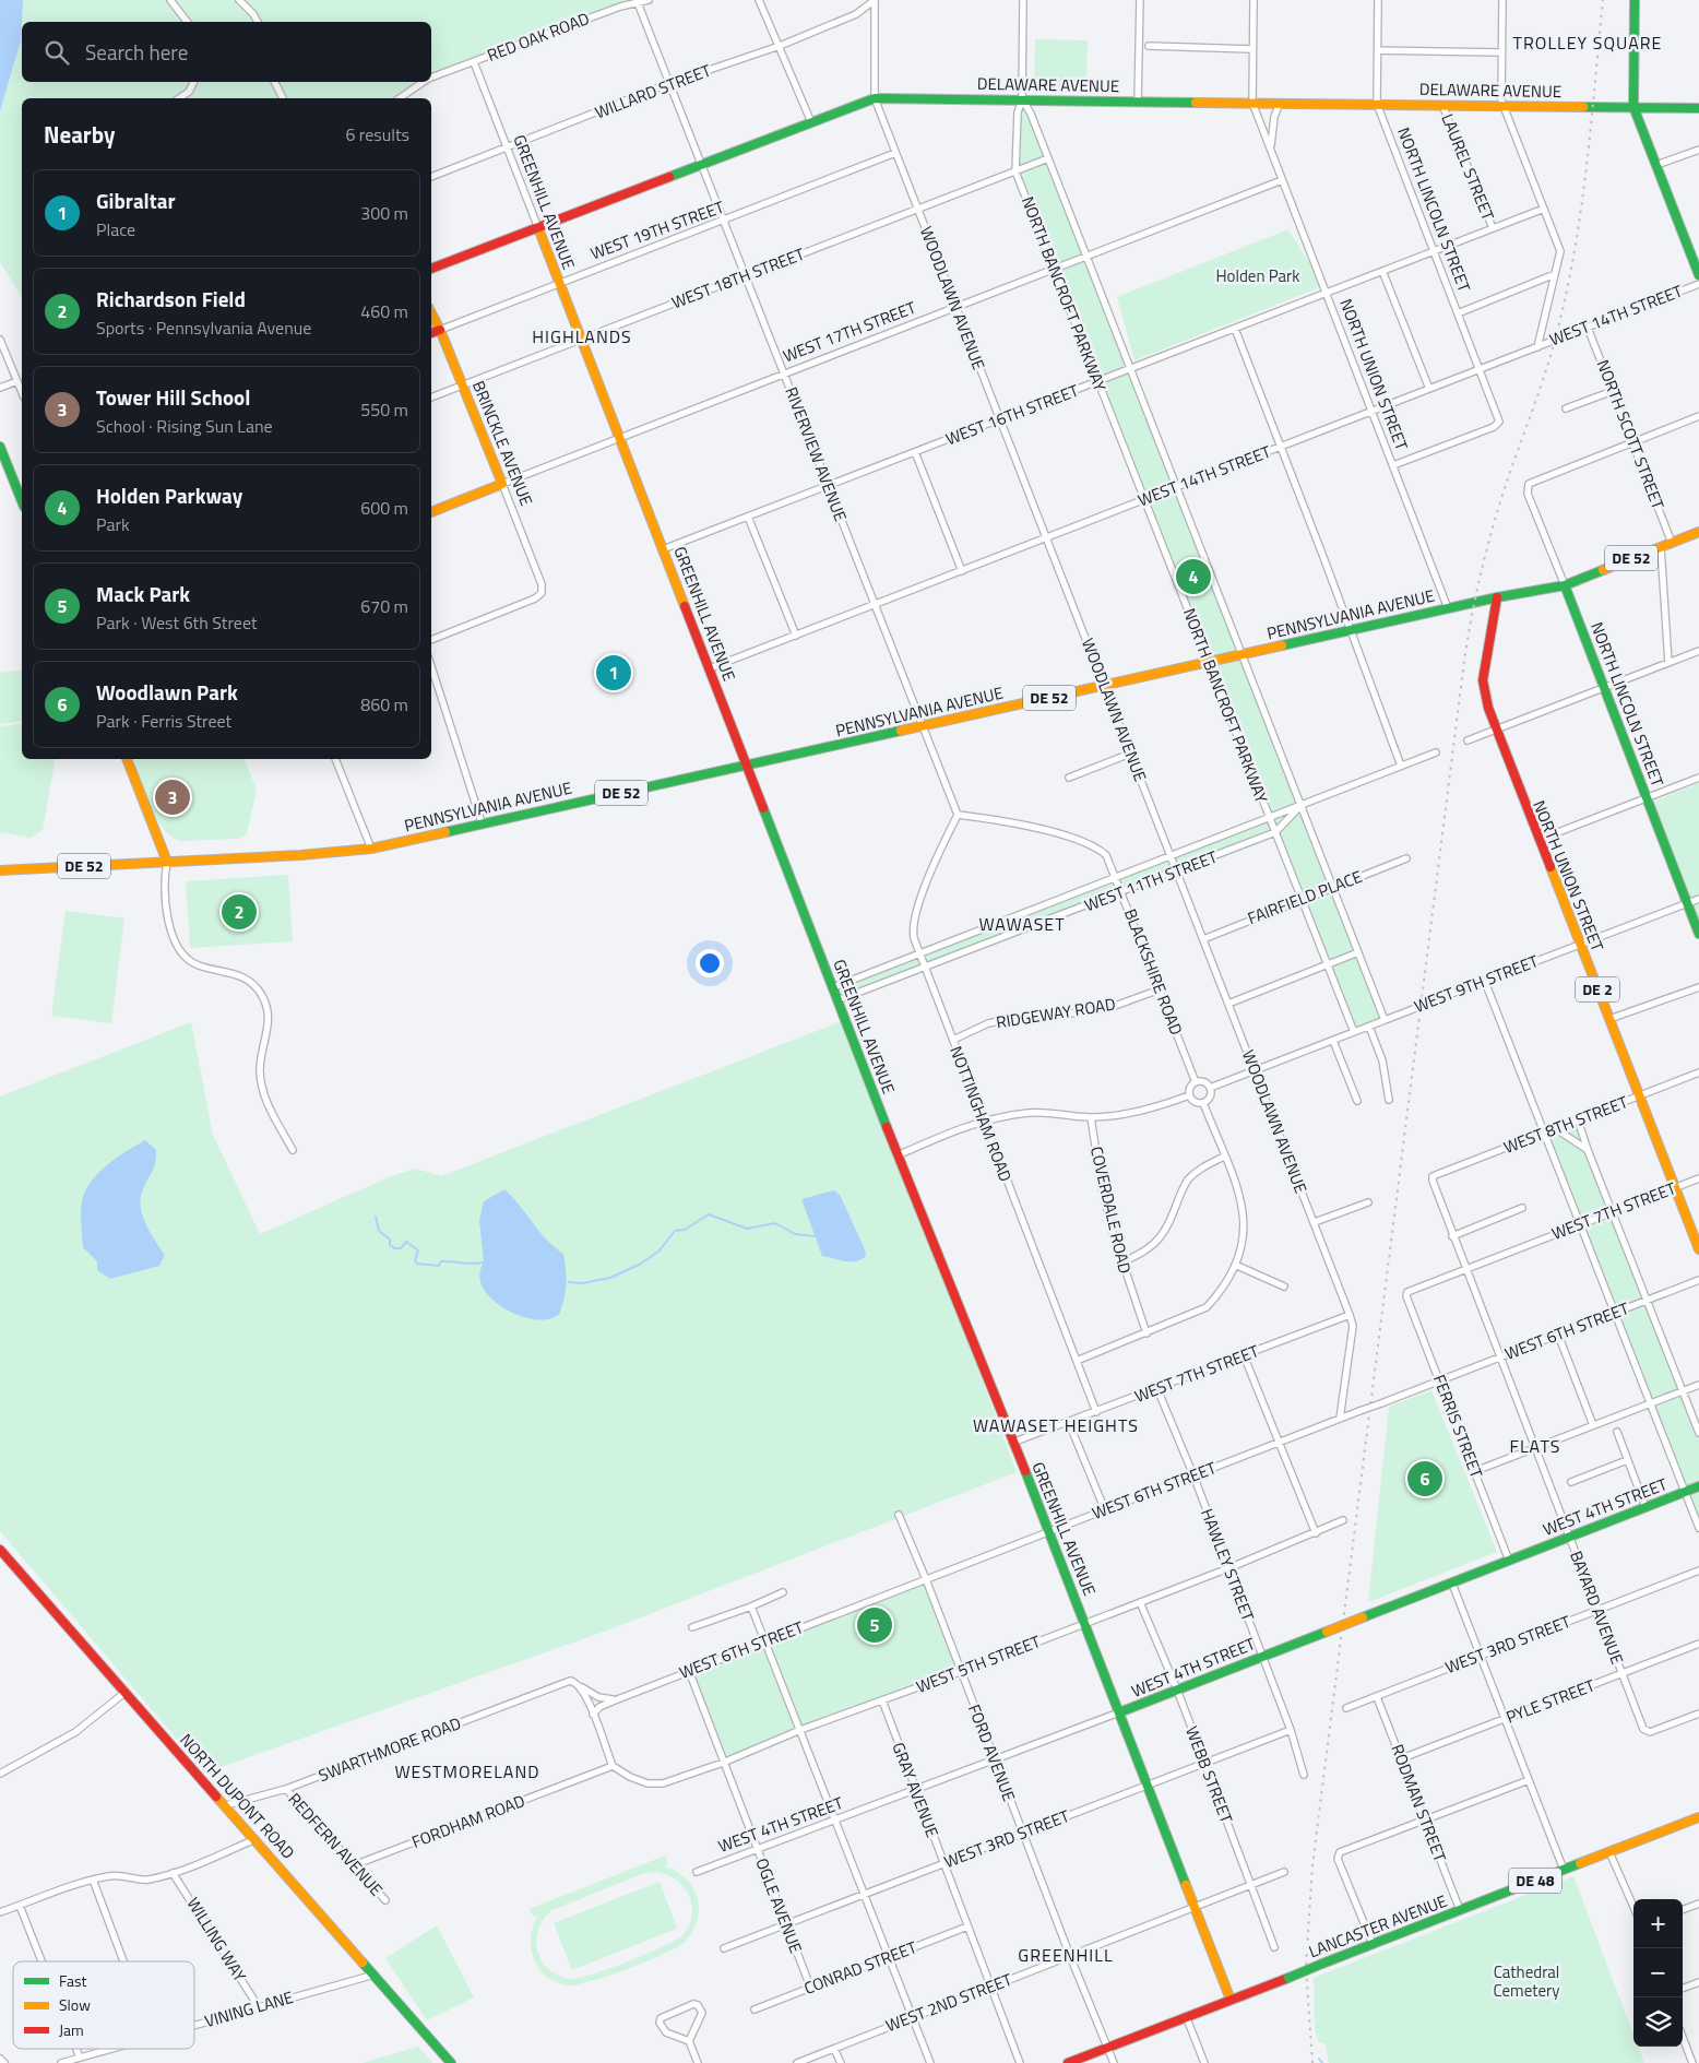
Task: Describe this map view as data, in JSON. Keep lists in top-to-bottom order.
{
  "streets": {
    "street": [
      "RED OAK ROAD",
      "DELAWARE AVENUE",
      "WILLARD STREET",
      "LAUREL STREET",
      "GREENHILL AVENUE",
      "NORTH LINCOLN STREET",
      "WEST 19TH STREET",
      "WEST 18TH STREET",
      "NORTH BANCROFT PARKWAY",
      "WOODLAWN AVENUE",
      "WEST 14TH STREET",
      "WEST 17TH STREET",
      "NORTH UNION STREET",
      "WEST 16TH STREET",
      "NORTH SCOTT STREET",
      "BRINCKLE AVENUE",
      "RIVERVIEW AVENUE",
      "DE 52",
      "PENNSYLVANIA AVENUE",
      "WEST 11TH STREET",
      "FAIRFIELD PLACE",
      "BLACKSHIRE ROAD",
      "WEST 9TH STREET",
      "DE 2",
      "RIDGEWAY ROAD",
      "NOTTINGHAM ROAD",
      "WEST 8TH STREET",
      "COVERDALE ROAD",
      "WEST 7TH STREET",
      "WEST 6TH STREET",
      "FERRIS STREET",
      "WEST 4TH STREET",
      "HAWLEY STREET",
      "BAYARD AVENUE",
      "WEST 3RD STREET",
      "WEST 5TH STREET",
      "PYLE STREET",
      "SWARTHMORE ROAD",
      "FORD AVENUE",
      "WEBB STREET",
      "GRAY AVENUE",
      "NORTH DUPONT ROAD",
      "RODMAN STREET",
      "FORDHAM ROAD",
      "REDFERN AVENUE",
      "DE 48",
      "OGLE AVENUE",
      "LANCASTER AVENUE",
      "WILLING WAY",
      "CONRAD STREET",
      "WEST 2ND STREET",
      "VINING LANE"
    ]
  },
  "crossings": [
    ["RED OAK ROAD", "GREENHILL AVENUE"],
    ["RED OAK ROAD", "RIVERVIEW AVENUE"],
    ["DELAWARE AVENUE", "LAUREL STREET"],
    ["DELAWARE AVENUE", "GREENHILL AVENUE"],
    ["DELAWARE AVENUE", "NORTH LINCOLN STREET"],
    ["DELAWARE AVENUE", "NORTH BANCROFT PARKWAY"],
    ["DELAWARE AVENUE", "WOODLAWN AVENUE"],
    ["DELAWARE AVENUE", "NORTH UNION STREET"],
    ["DELAWARE AVENUE", "RIVERVIEW AVENUE"],
    ["WILLARD STREET", "GREENHILL AVENUE"],
    ["WILLARD STREET", "WOODLAWN AVENUE"],
    ["WILLARD STREET", "RIVERVIEW AVENUE"],
    ["LAUREL STREET", "WEST 16TH STREET"],
    ["GREENHILL AVENUE", "WEST 19TH STREET"],
    ["GREENHILL AVENUE", "WEST 18TH STREET"],
    ["GREENHILL AVENUE", "WEST 14TH STREET"],
    ["GREENHILL AVENUE", "WEST 17TH STREET"],
    ["GREENHILL AVENUE", "WEST 16TH STREET"],
    ["GREENHILL AVENUE", "PENNSYLVANIA AVENUE"],
    ["GREENHILL AVENUE", "WEST 11TH STREET"],
    ["GREENHILL AVENUE", "WEST 7TH STREET"],
    ["GREENHILL AVENUE", "WEST 6TH STREET"],
    ["GREENHILL AVENUE", "WEST 4TH STREET"],
    ["GREENHILL AVENUE", "WEST 3RD STREET"],
    ["GREENHILL AVENUE", "WEST 5TH STREET"],
    ["GREENHILL AVENUE", "LANCASTER AVENUE"],
    ["GREENHILL AVENUE", "WEST 2ND STREET"],
    ["NORTH LINCOLN STREET", "WEST 14TH STREET"],
    ["NORTH LINCOLN STREET", "NORTH UNION STREET"],
    ["NORTH LINCOLN STREET", "WEST 16TH STREET"],
    ["NORTH LINCOLN STREET", "NORTH SCOTT STREET"],
    ["NORTH LINCOLN STREET", "PENNSYLVANIA AVENUE"],
    ["NORTH LINCOLN STREET", "WEST 9TH STREET"],
    ["WEST 19TH STREET", "WOODLAWN AVENUE"],
    ["WEST 19TH STREET", "BRINCKLE AVENUE"],
    ["WEST 19TH STREET", "RIVERVIEW AVENUE"],
    ["WEST 18TH STREET", "NORTH BANCROFT PARKWAY"],
    ["WEST 18TH STREET", "WOODLAWN AVENUE"],
    ["WEST 18TH STREET", "BRINCKLE AVENUE"],
    ["WEST 18TH STREET", "RIVERVIEW AVENUE"],
    ["NORTH BANCROFT PARKWAY", "WEST 14TH STREET"],
    ["NORTH BANCROFT PARKWAY", "WEST 17TH STREET"],
    ["NORTH BANCROFT PARKWAY", "WEST 16TH STREET"],
    ["NORTH BANCROFT PARKWAY", "PENNSYLVANIA AVENUE"],
    ["NORTH BANCROFT PARKWAY", "WEST 11TH STREET"],
    ["NORTH BANCROFT PARKWAY", "FAIRFIELD PLACE"],
    ["NORTH BANCROFT PARKWAY", "WEST 9TH STREET"],
    ["WOODLAWN AVENUE", "WEST 14TH STREET"],
    ["WOODLAWN AVENUE", "WEST 17TH STREET"],
    ["WOODLAWN AVENUE", "WEST 16TH STREET"],
    ["WOODLAWN AVENUE", "PENNSYLVANIA AVENUE"],
    ["WOODLAWN AVENUE", "WEST 11TH STREET"],
    ["WOODLAWN AVENUE", "FAIRFIELD PLACE"],
    ["WOODLAWN AVENUE", "WEST 9TH STREET"],
    ["WOODLAWN AVENUE", "WEST 7TH STREET"],
    ["WOODLAWN AVENUE", "WEST 6TH STREET"],
    ["WEST 14TH STREET", "NORTH UNION STREET"],
    ["WEST 14TH STREET", "NORTH SCOTT STREET"],
    ["WEST 14TH STREET", "RIVERVIEW AVENUE"],
    ["WEST 17TH STREET", "NORTH UNION STREET"],
    ["WEST 17TH STREET", "BRINCKLE AVENUE"],
    ["WEST 17TH STREET", "RIVERVIEW AVENUE"],
    ["NORTH UNION STREET", "WEST 16TH STREET"],
    ["NORTH UNION STREET", "PENNSYLVANIA AVENUE"],
    ["NORTH UNION STREET", "WEST 9TH STREET"],
    ["NORTH UNION STREET", "WEST 8TH STREET"],
    ["NORTH UNION STREET", "WEST 7TH STREET"],
    ["WEST 16TH STREET", "RIVERVIEW AVENUE"],
    ["NORTH SCOTT STREET", "PENNSYLVANIA AVENUE"],
    ["RIVERVIEW AVENUE", "PENNSYLVANIA AVENUE"],
    ["RIVERVIEW AVENUE", "BLACKSHIRE ROAD"],
    ["RIVERVIEW AVENUE", "NOTTINGHAM ROAD"],
    ["DE 52", "PENNSYLVANIA AVENUE"],
    ["WEST 11TH STREET", "BLACKSHIRE ROAD"],
    ["WEST 11TH STREET", "NOTTINGHAM ROAD"],
    ["BLACKSHIRE ROAD", "WEST 9TH STREET"],
    ["BLACKSHIRE ROAD", "RIDGEWAY ROAD"],
    ["BLACKSHIRE ROAD", "NOTTINGHAM ROAD"],
    ["RIDGEWAY ROAD", "NOTTINGHAM ROAD"],
    ["NOTTINGHAM ROAD", "WEST 7TH STREET"],
    ["WEST 8TH STREET", "BAYARD AVENUE"],
    ["WEST 7TH STREET", "FERRIS STREET"],
    ["WEST 7TH STREET", "HAWLEY STREET"],
    ["WEST 7TH STREET", "BAYARD AVENUE"],
    ["WEST 6TH STREET", "FERRIS STREET"],
    ["WEST 6TH STREET", "HAWLEY STREET"],
    ["WEST 6TH STREET", "BAYARD AVENUE"],
    ["WEST 6TH STREET", "FORD AVENUE"],
    ["WEST 6TH STREET", "OGLE AVENUE"],
    ["FERRIS STREET", "WEST 4TH STREET"],
    ["WEST 4TH STREET", "HAWLEY STREET"],
    ["WEST 4TH STREET", "BAYARD AVENUE"],
    ["WEST 4TH STREET", "FORD AVENUE"],
    ["WEST 4TH STREET", "WEBB STREET"],
    ["WEST 4TH STREET", "GRAY AVENUE"],
    ["WEST 4TH STREET", "OGLE AVENUE"],
    ["HAWLEY STREET", "WEST 3RD STREET"],
    ["HAWLEY STREET", "WEST 5TH STREET"],
    ["BAYARD AVENUE", "WEST 3RD STREET"],
    ["BAYARD AVENUE", "PYLE STREET"],
    ["WEST 3RD STREET", "FORD AVENUE"],
    ["WEST 3RD STREET", "WEBB STREET"],
    ["WEST 3RD STREET", "GRAY AVENUE"],
    ["WEST 3RD STREET", "RODMAN STREET"],
    ["WEST 3RD STREET", "OGLE AVENUE"],
    ["WEST 5TH STREET", "FORD AVENUE"],
    ["WEST 5TH STREET", "WEBB STREET"],
    ["WEST 5TH STREET", "GRAY AVENUE"],
    ["WEST 5TH STREET", "FORDHAM ROAD"],
    ["WEST 5TH STREET", "OGLE AVENUE"],
    ["PYLE STREET", "RODMAN STREET"],
    ["SWARTHMORE ROAD", "NORTH DUPONT ROAD"],
    ["SWARTHMORE ROAD", "REDFERN AVENUE"],
    ["FORD AVENUE", "LANCASTER AVENUE"],
    ["FORD AVENUE", "WEST 2ND STREET"],
    ["WEBB STREET", "WEST 2ND STREET"],
    ["GRAY AVENUE", "CONRAD STREET"],
    ["GRAY AVENUE", "WEST 2ND STREET"],
    ["NORTH DUPONT ROAD", "VINING LANE"],
    ["RODMAN STREET", "LANCASTER AVENUE"],
    ["FORDHAM ROAD", "REDFERN AVENUE"],
    ["OGLE AVENUE", "CONRAD STREET"],
    ["WILLING WAY", "VINING LANE"]
  ],
  "districts": [
    "TROLLEY SQUARE",
    "HIGHLANDS",
    "WAWASET",
    "WAWASET HEIGHTS",
    "FLATS",
    "WESTMORELAND",
    "GREENHILL"
  ],
  "parks": ["Holden Park", "Cathedral Cemetery"],
  "legend": ["Fast", "Slow", "Jam"],
  "page": {
    "search": "Search here",
    "heading": ["Nearby", "6 results"],
    "list": [
      {
        "mark": "1",
        "name": "Gibraltar",
        "note": "Place",
        "value": "300 m"
      },
      {
        "mark": "2",
        "name": "Richardson Field",
        "note": "Sports · Pennsylvania Avenue",
        "value": "460 m"
      },
      {
        "mark": "3",
        "name": "Tower Hill School",
        "note": "School · Rising Sun Lane",
        "value": "550 m"
      },
      {
        "mark": "4",
        "name": "Holden Parkway",
        "note": "Park",
        "value": "600 m"
      },
      {
        "mark": "5",
        "name": "Mack Park",
        "note": "Park · West 6th Street",
        "value": "670 m"
      },
      {
        "mark": "6",
        "name": "Woodlawn Park",
        "note": "Park · Ferris Street",
        "value": "860 m"
      }
    ],
    "pins": [
      "4",
      "1",
      "3",
      "2",
      "6",
      "5"
    ],
    "map_buttons": ["+", "−"]
  }
}
